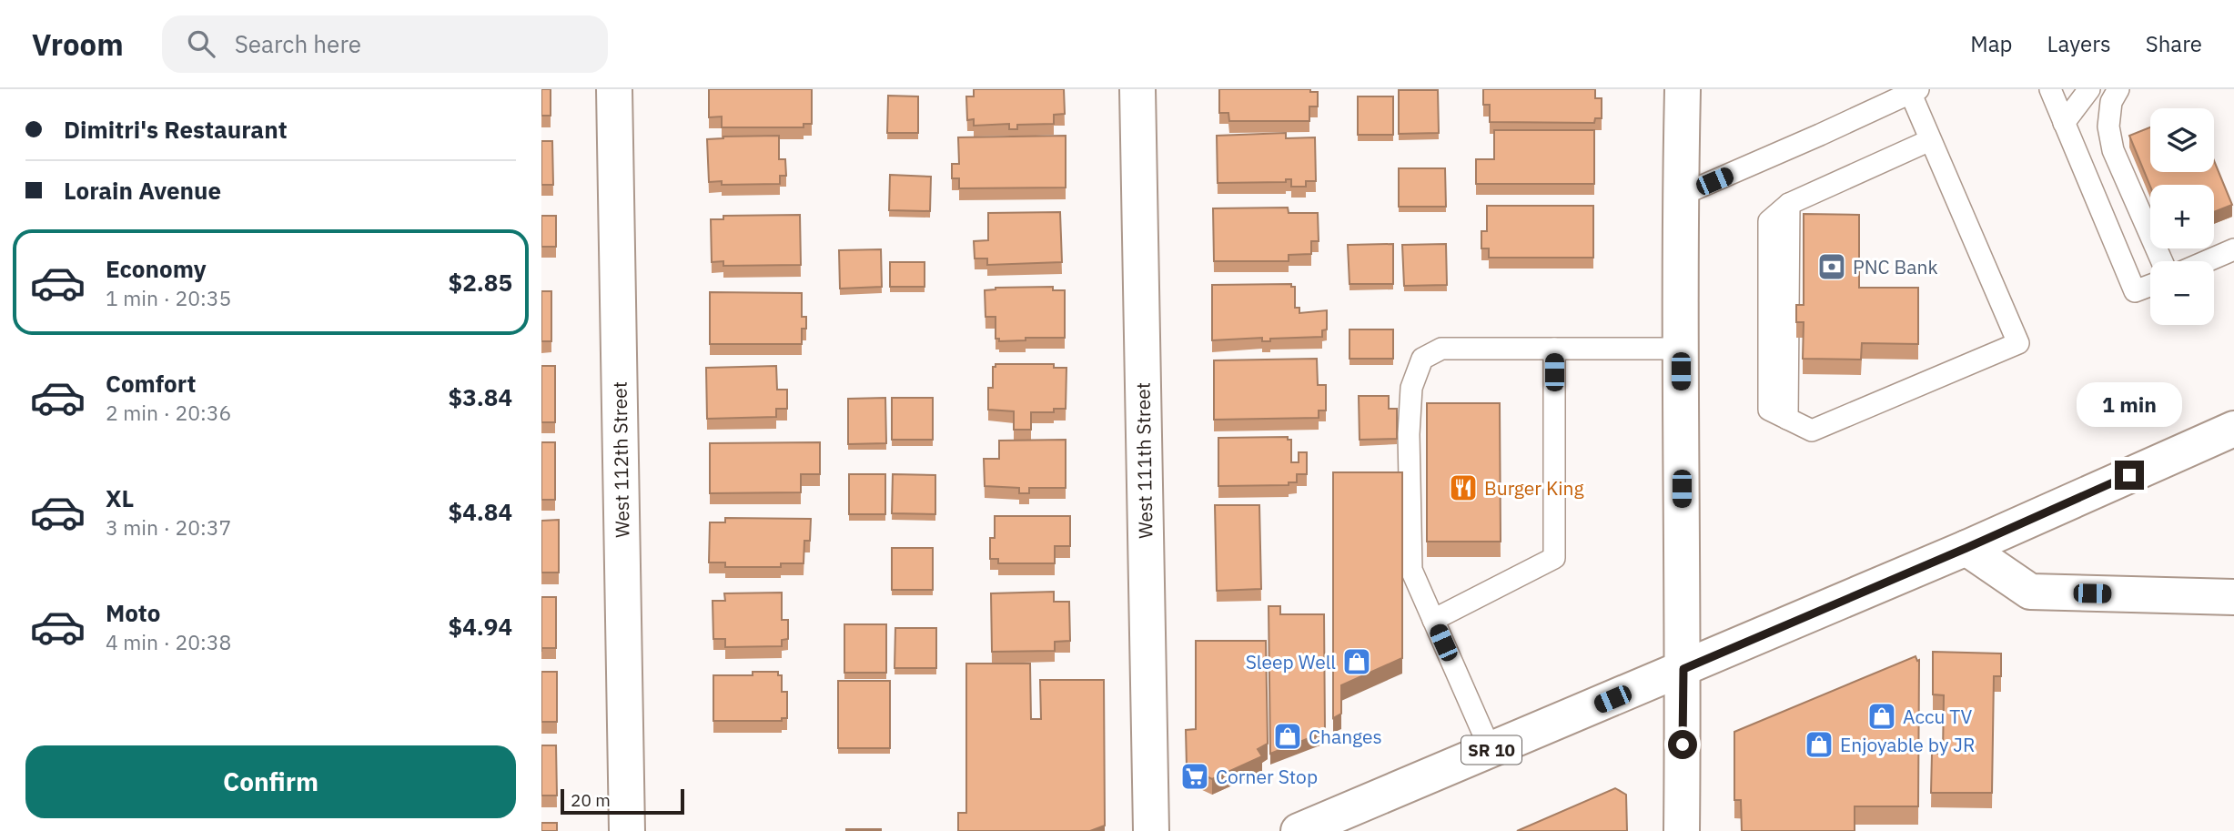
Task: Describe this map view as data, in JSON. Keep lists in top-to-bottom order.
{
  "streets": {
    "street": ["West 112th Street", "West 111th Street", "SR 10"]
  },
  "places": {
    "bank": ["PNC Bank"],
    "restaurant": ["Burger King"],
    "shop": [
      "Sleep Well",
      "Accu TV",
      "Changes",
      "Enjoyable by JR"
    ],
    "supermarket": ["Corner Stop"]
  },
  "scale_bar": "20 m",
  "page": {
    "header": "Vroom",
    "search": "Search here",
    "nav": ["Map", "Layers", "Share"],
    "banner": ["Dimitri's Restaurant", "Lorain Avenue"],
    "map_buttons": ["+", "−"],
    "list": [
      {
        "name": "Economy",
        "note": "1 min · 20:35",
        "value": "$2.85"
      },
      {
        "name": "Comfort",
        "note": "2 min · 20:36",
        "value": "$3.84"
      },
      {
        "name": "XL",
        "note": "3 min · 20:37",
        "value": "$4.84"
      },
      {
        "name": "Moto",
        "note": "4 min · 20:38",
        "value": "$4.94"
      }
    ],
    "bubble": "1 min",
    "buttons": "Confirm",
    "scale": "20 m"
  }
}
